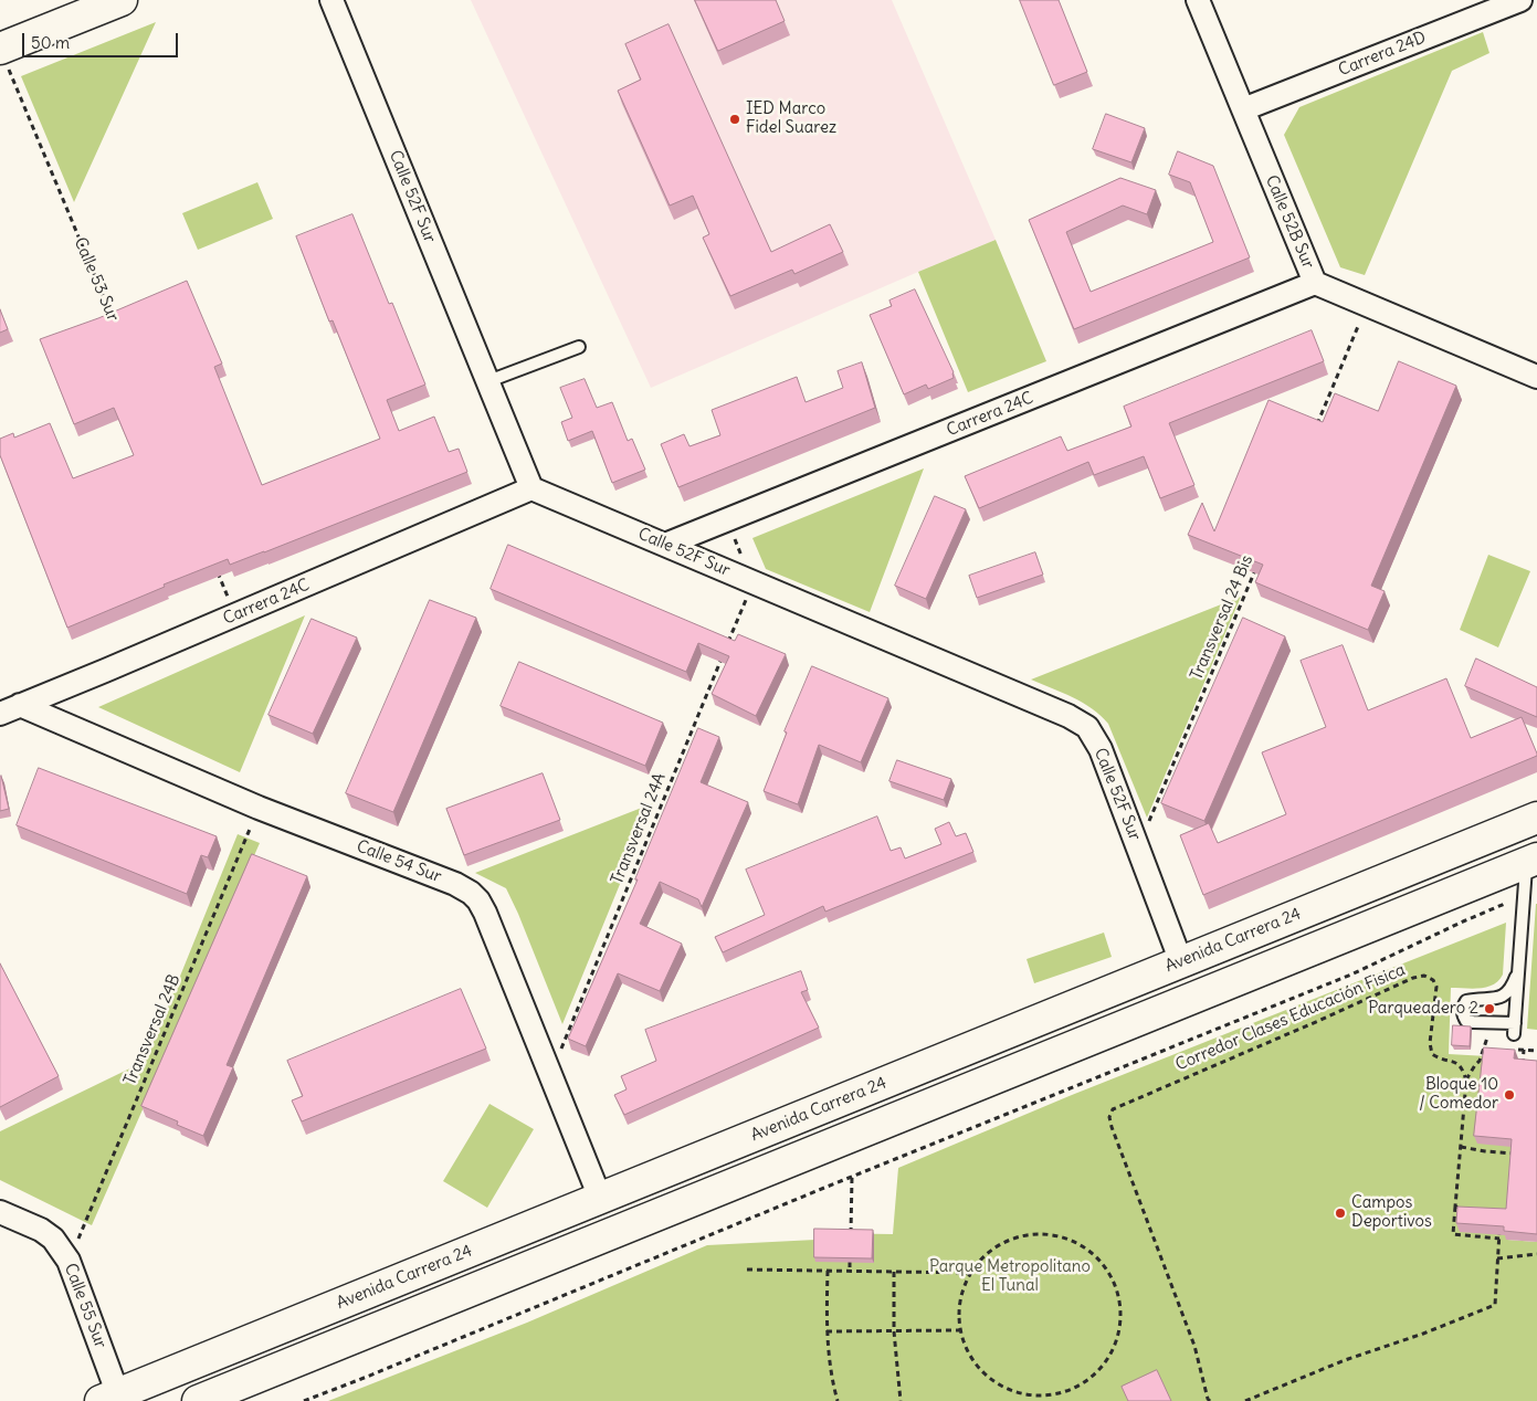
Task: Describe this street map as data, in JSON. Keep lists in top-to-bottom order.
{
  "streets": {
    "main road": ["Avenida Carrera 24"],
    "street": [
      "Carrera 24D",
      "Calle 52F Sur",
      "Calle 52B Sur",
      "Carrera 24C",
      "Calle 54 Sur",
      "Calle 55 Sur"
    ],
    "path": [
      "Calle 53 Sur",
      "Transversal 24 Bis",
      "Transversal 24A",
      "Corredor Clases Educación Fisica",
      "Transversal 24B"
    ]
  },
  "crossings": [
    ["Carrera 24D", "Calle 52B Sur"],
    ["Calle 52F Sur", "Carrera 24C"],
    ["Calle 52F Sur", "Transversal 24 Bis"],
    ["Calle 52F Sur", "Avenida Carrera 24"],
    ["Calle 52B Sur", "Carrera 24C"],
    ["Carrera 24C", "Calle 54 Sur"],
    ["Transversal 24A", "Calle 54 Sur"],
    ["Calle 54 Sur", "Avenida Carrera 24"],
    ["Calle 54 Sur", "Transversal 24B"],
    ["Avenida Carrera 24", "Calle 55 Sur"],
    ["Transversal 24B", "Calle 55 Sur"]
  ],
  "parks": ["Parque Metropolitano El Tunal"],
  "places": [
    "IED Marco Fidel Suarez",
    "Parqueadero 2",
    "Bloque 10 / Comedor",
    "Campos Deportivos"
  ],
  "scale_bar": "50 m"
}
